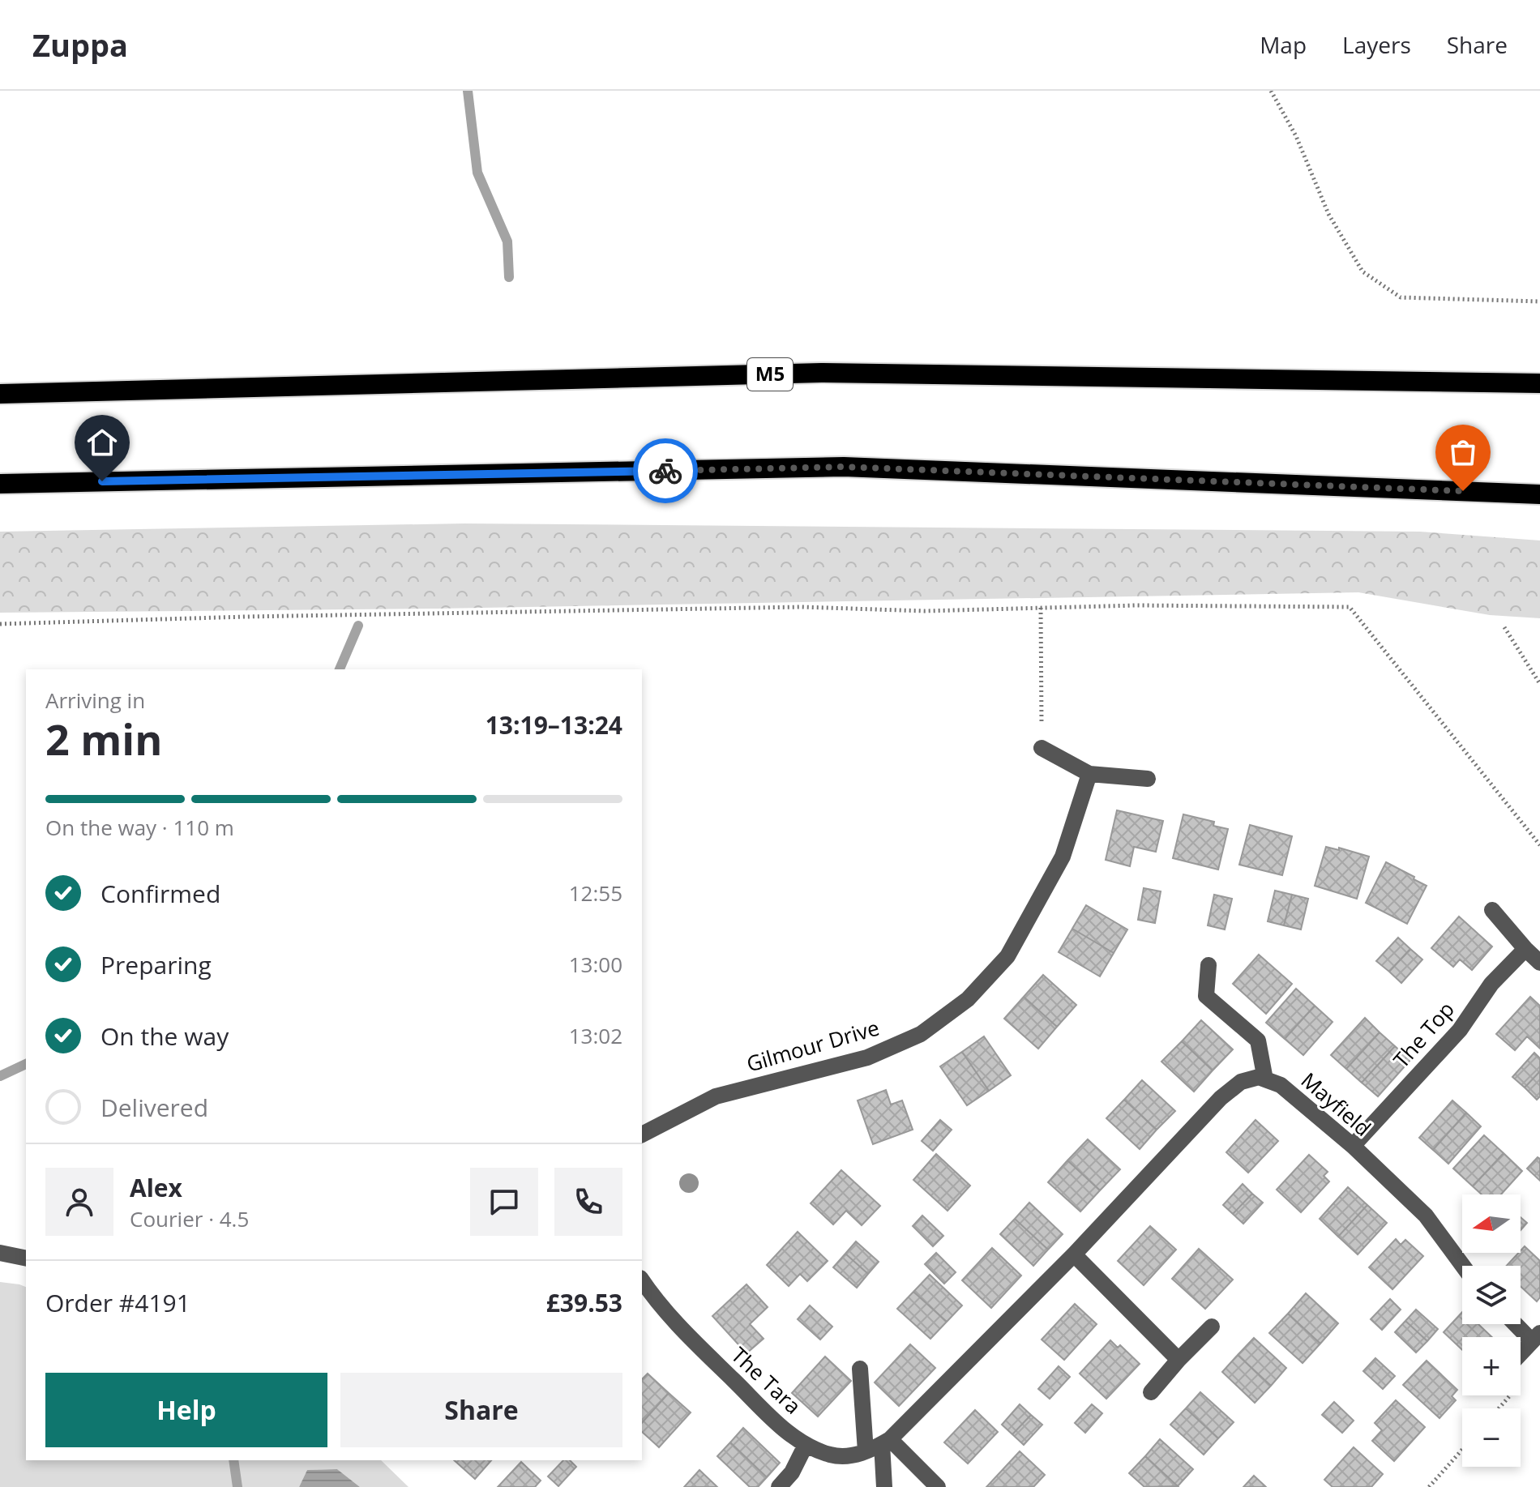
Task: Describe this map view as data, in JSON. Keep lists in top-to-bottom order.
{
  "streets": {
    "highway": ["M5"],
    "street": [
      "The Top",
      "Gilmour Drive",
      "Mayfield",
      "The Tara"
    ]
  },
  "crossings": [
    ["The Top", "Mayfield"]
  ],
  "north": "left",
  "page": {
    "header": "Zuppa",
    "nav": ["Map", "Layers", "Share"],
    "heading": ["2 min", "Arriving in", "13:19–13:24"],
    "panel": [
      "Alex",
      "Courier · 4.5",
      "Order #4191",
      "£39.53"
    ],
    "bar": "On the way · 110 m",
    "list": [
      ["Confirmed", "12:55"],
      ["Preparing", "13:00"],
      ["On the way", "13:02"],
      "Delivered"
    ],
    "map_buttons": ["+", "−"],
    "buttons": ["Help", "Share"]
  }
}
